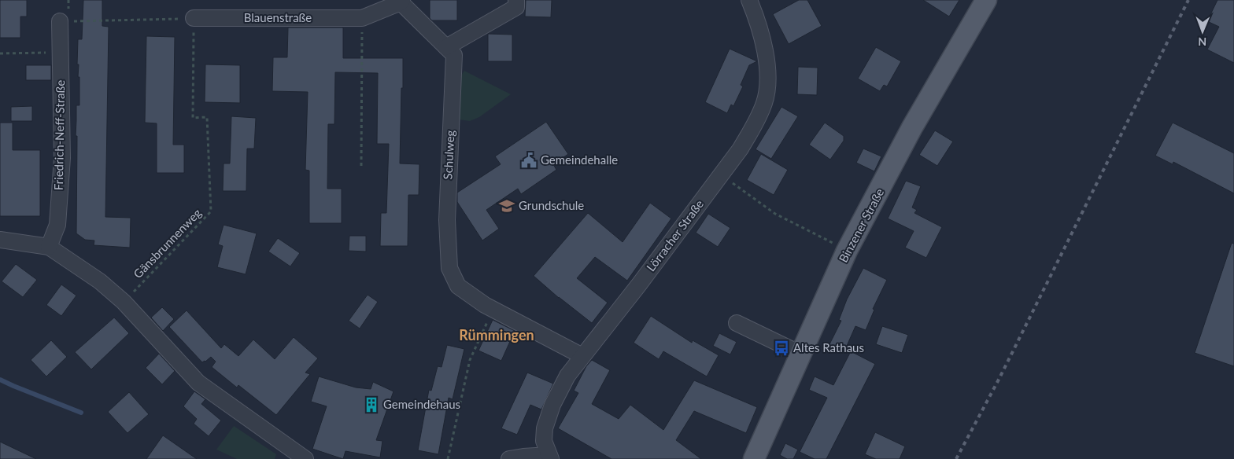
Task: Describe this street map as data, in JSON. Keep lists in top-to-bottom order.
{
  "streets": {
    "main road": ["Binzener Straße"],
    "street": [
      "Blauenstraße",
      "Friedrich-Neff-Straße",
      "Schulweg",
      "Lörracher Straße"
    ],
    "path": ["Gänsbrunnenweg"]
  },
  "crossings": [
    ["Blauenstraße", "Schulweg"],
    ["Blauenstraße", "Gänsbrunnenweg"],
    ["Schulweg", "Lörracher Straße"]
  ],
  "districts": ["Rümmingen"],
  "places": {
    "public building": ["Gemeindehalle"],
    "school or university": ["Grundschule"],
    "bus stop": ["Altes Rathaus"],
    "building": ["Gemeindehaus"]
  },
  "north": "bottom"
}
